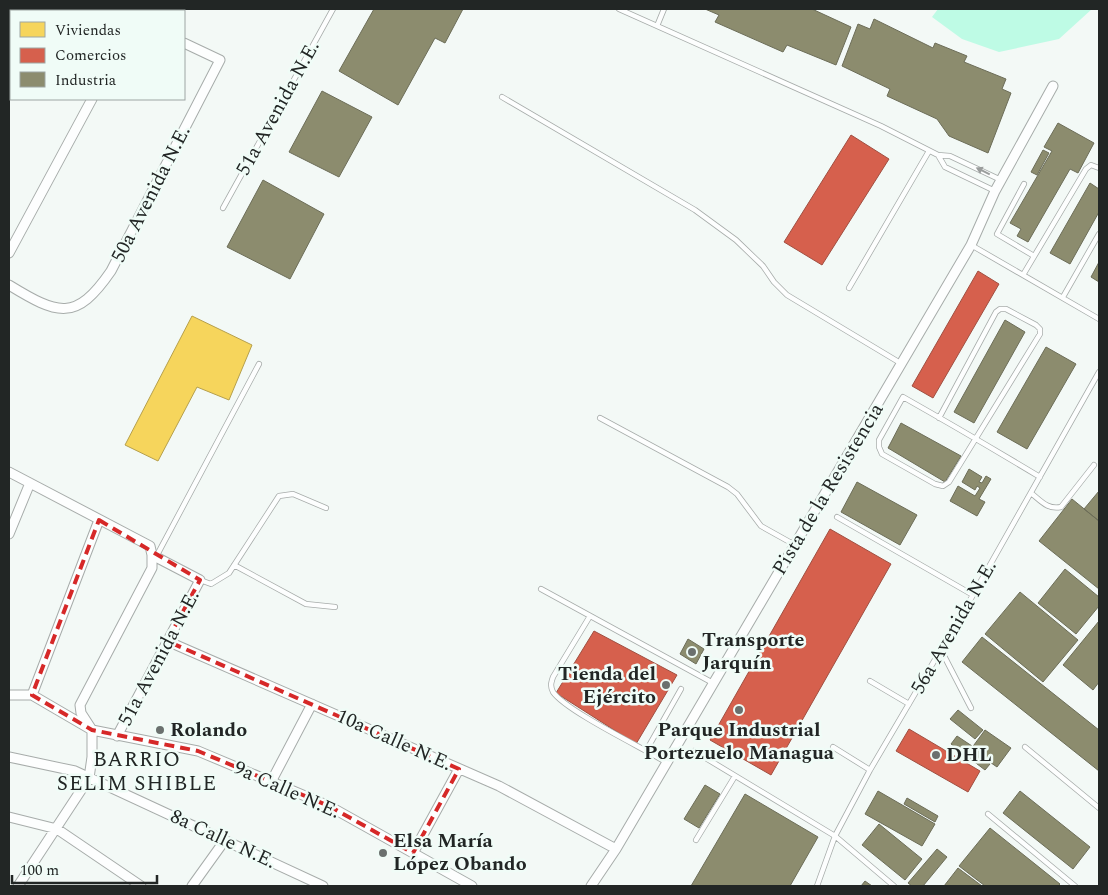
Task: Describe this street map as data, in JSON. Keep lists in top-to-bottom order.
{
  "streets": {
    "street": [
      "51a Avenida N.E.",
      "50a Avenida N.E.",
      "Pista de la Resistencia",
      "10a Calle N.E.",
      "9a Calle N.E.",
      "8a Calle N.E."
    ],
    "lane": ["56a Avenida N.E."]
  },
  "crossings": [
    ["51a Avenida N.E.", "10a Calle N.E."],
    ["51a Avenida N.E.", "9a Calle N.E."],
    ["51a Avenida N.E.", "8a Calle N.E."],
    ["Pista de la Resistencia", "10a Calle N.E."]
  ],
  "districts": ["BARRIO SELIM SHIBLE"],
  "places": [
    "Transporte Jarquín",
    "Tienda del Ejército",
    "Parque Industrial Portezuelo Managua",
    "Rolando",
    "DHL",
    "Elsa María López Obando"
  ],
  "legend": ["Viviendas", "Comercios", "Industria"],
  "scale_bar": "100 m"
}
